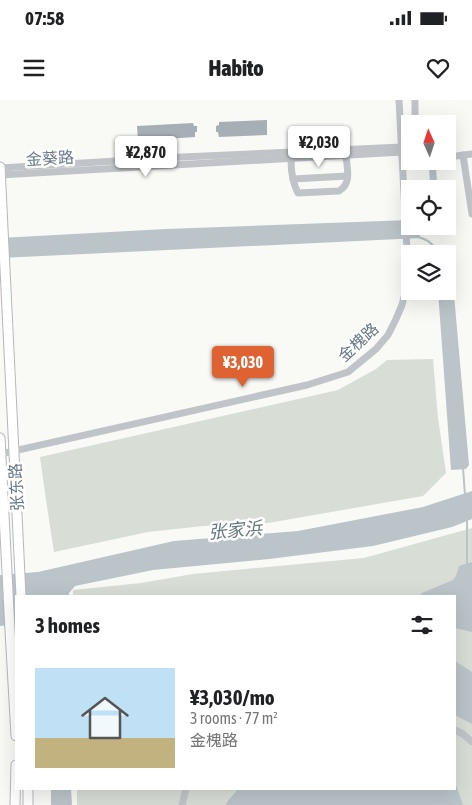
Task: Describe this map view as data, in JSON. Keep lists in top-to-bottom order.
{
  "streets": {
    "main road": ["张东路"],
    "street": ["金葵路", "金槐路"]
  },
  "crossings": [
    ["金葵路", "张东路"],
    ["金槐路", "张东路"]
  ],
  "water": ["张家浜"],
  "north": "top",
  "page": {
    "status": "07:58",
    "header": "Habito",
    "price": ["¥2,030", "¥2,870", "¥3,030"],
    "heading": "3 homes",
    "list": [
      {
        "name": "¥3,030/mo",
        "note": "3 rooms · 77 m² · 金槐路"
      }
    ]
  }
}
